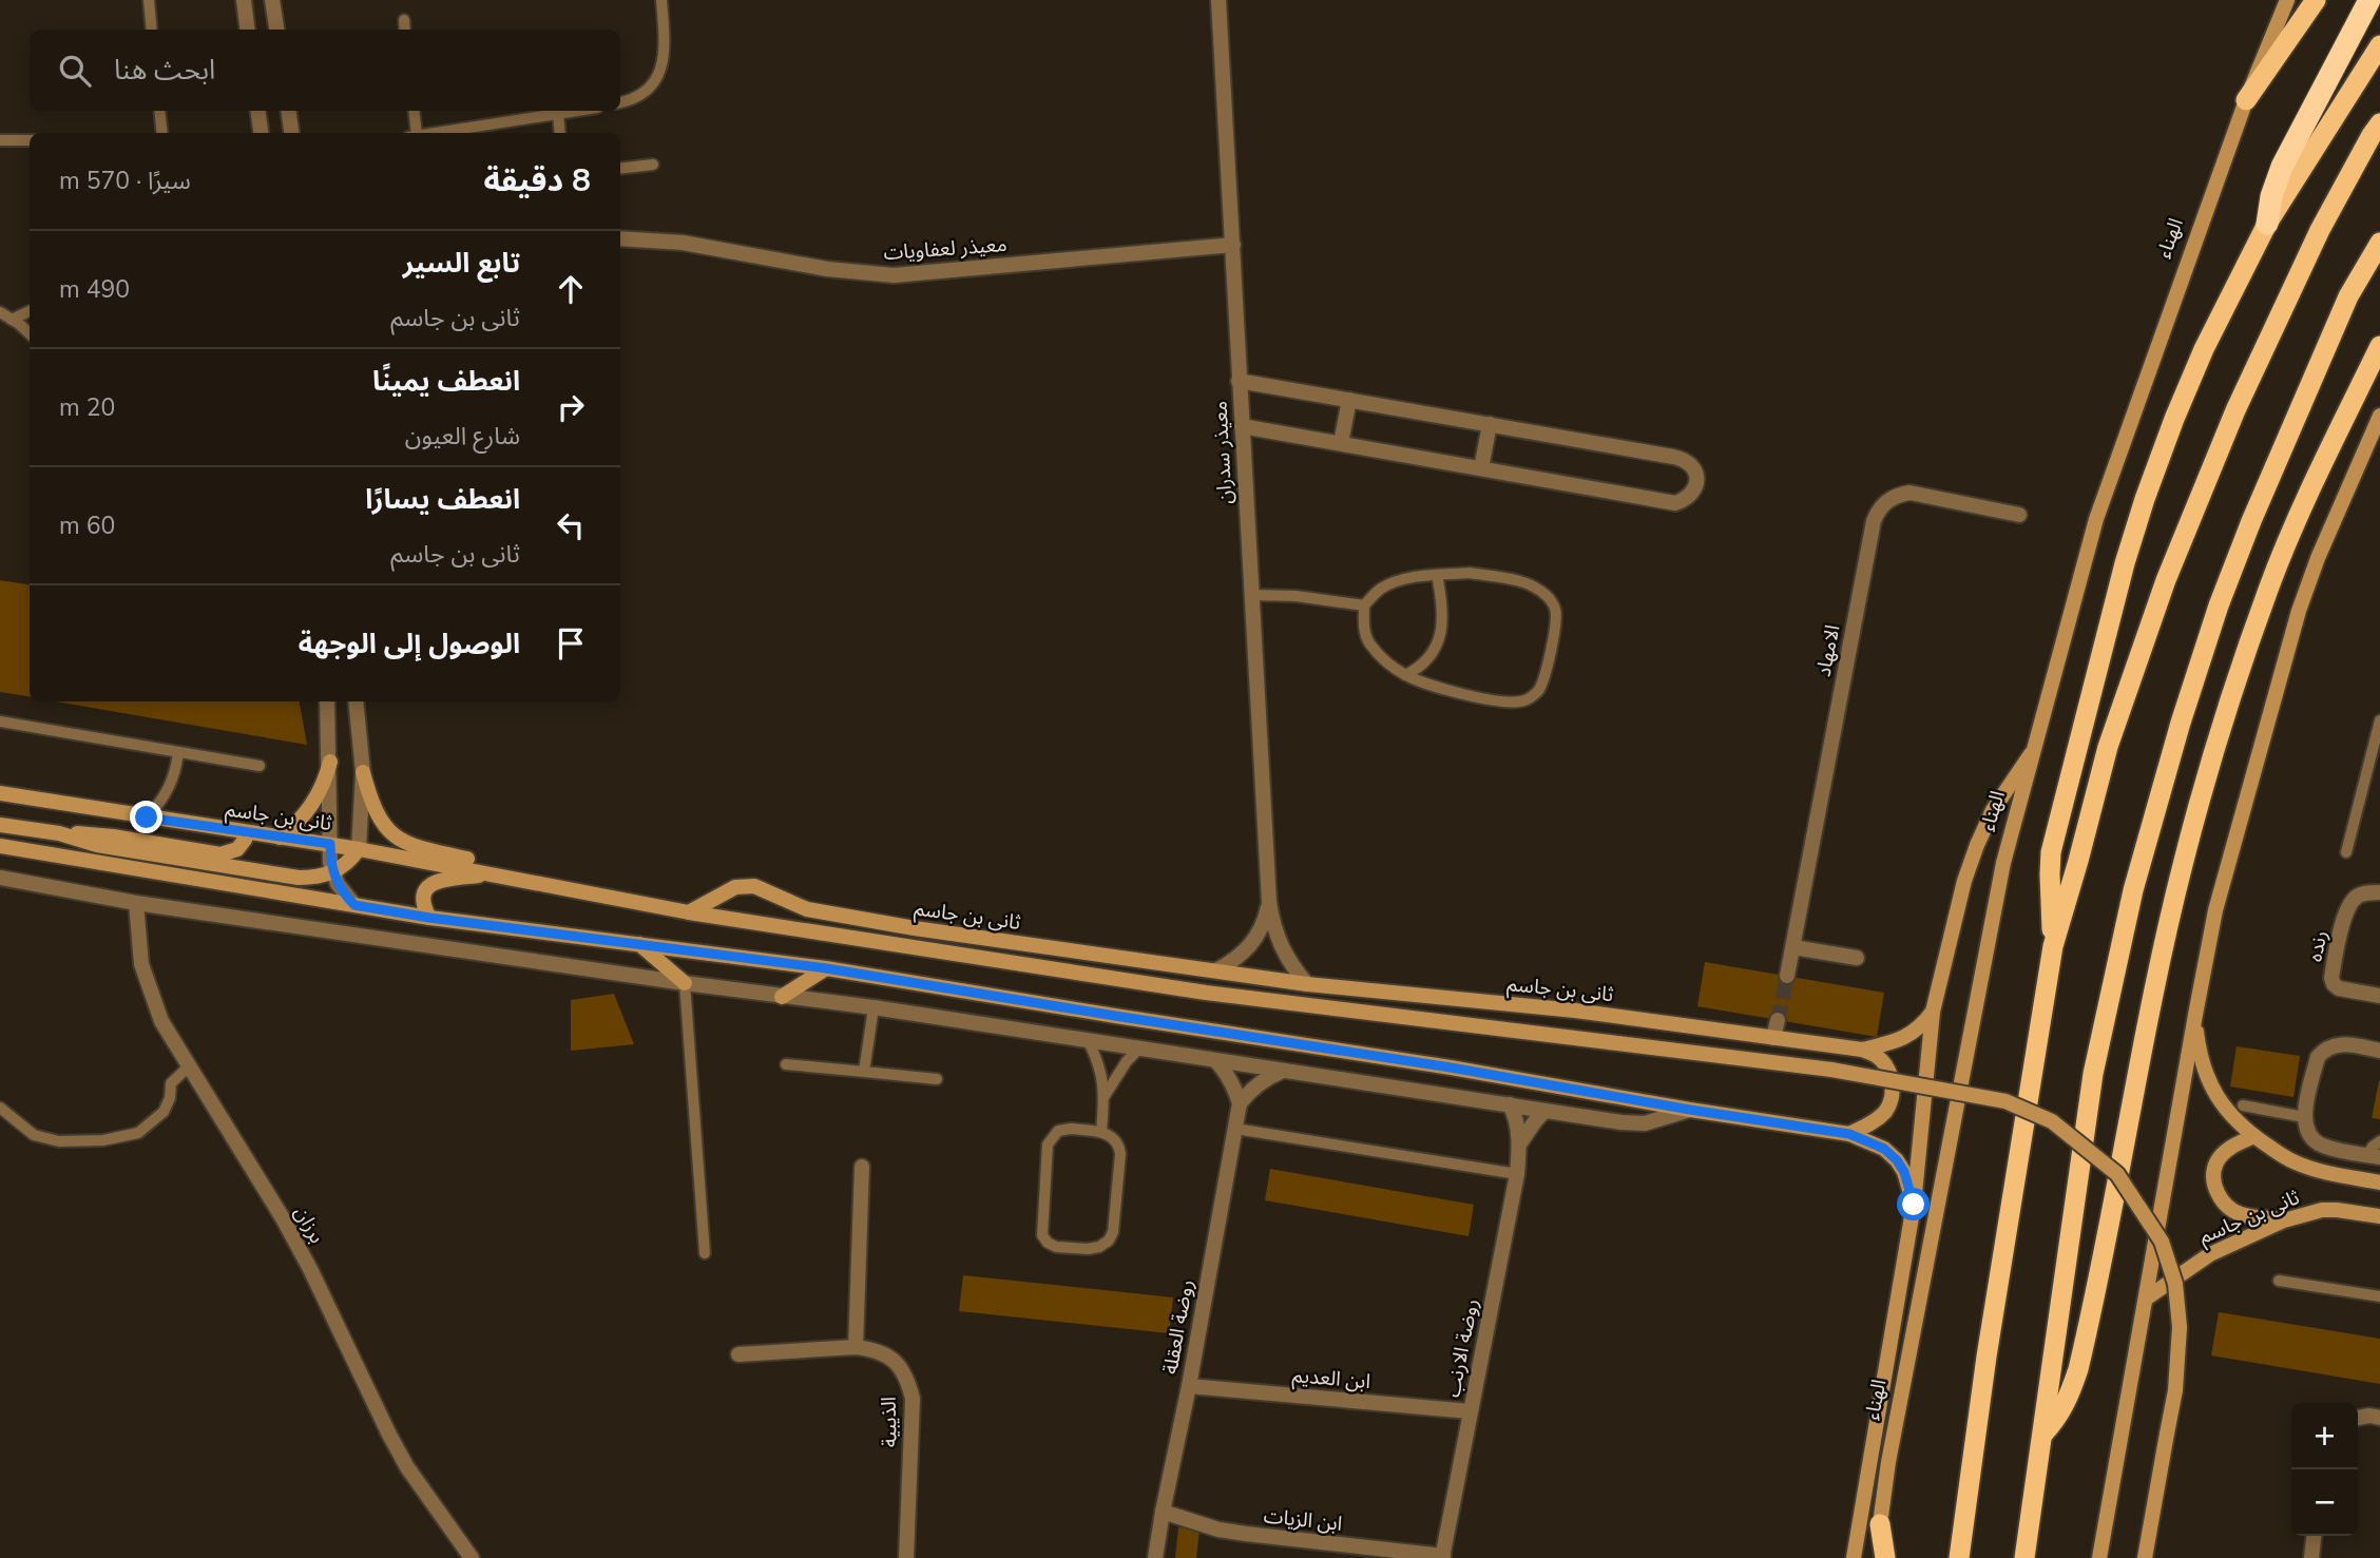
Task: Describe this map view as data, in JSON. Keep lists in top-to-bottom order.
{
  "streets": {
    "main road": ["الهناء", "ثانى بن جاسم"],
    "street": [
      "معيذر لعفاويات",
      "معيذر سدران",
      "الامهاد",
      "رنده",
      "برزان",
      "روضة العقلة",
      "روضة الارنب",
      "ابن العديم",
      "الذيبية",
      "ابن الزيات"
    ]
  },
  "crossings": [
    ["معيذر لعفاويات", "معيذر سدران"],
    ["معيذر سدران", "ثانى بن جاسم"],
    ["روضة العقلة", "ابن العديم"],
    ["روضة العقلة", "ابن الزيات"],
    ["روضة الارنب", "ابن العديم"],
    ["روضة الارنب", "ابن الزيات"]
  ],
  "page": {
    "search": "ابحث هنا",
    "heading": ["8 دقيقة", "سيرًا · 570 m"],
    "list": [
      ["تابع السير", "ثانى بن جاسم", "490 m"],
      ["انعطف يمينًا", "شارع العيون", "20 m"],
      ["انعطف يسارًا", "ثانى بن جاسم", "60 m"],
      "الوصول إلى الوجهة"
    ],
    "map_buttons": ["+", "−"]
  }
}
